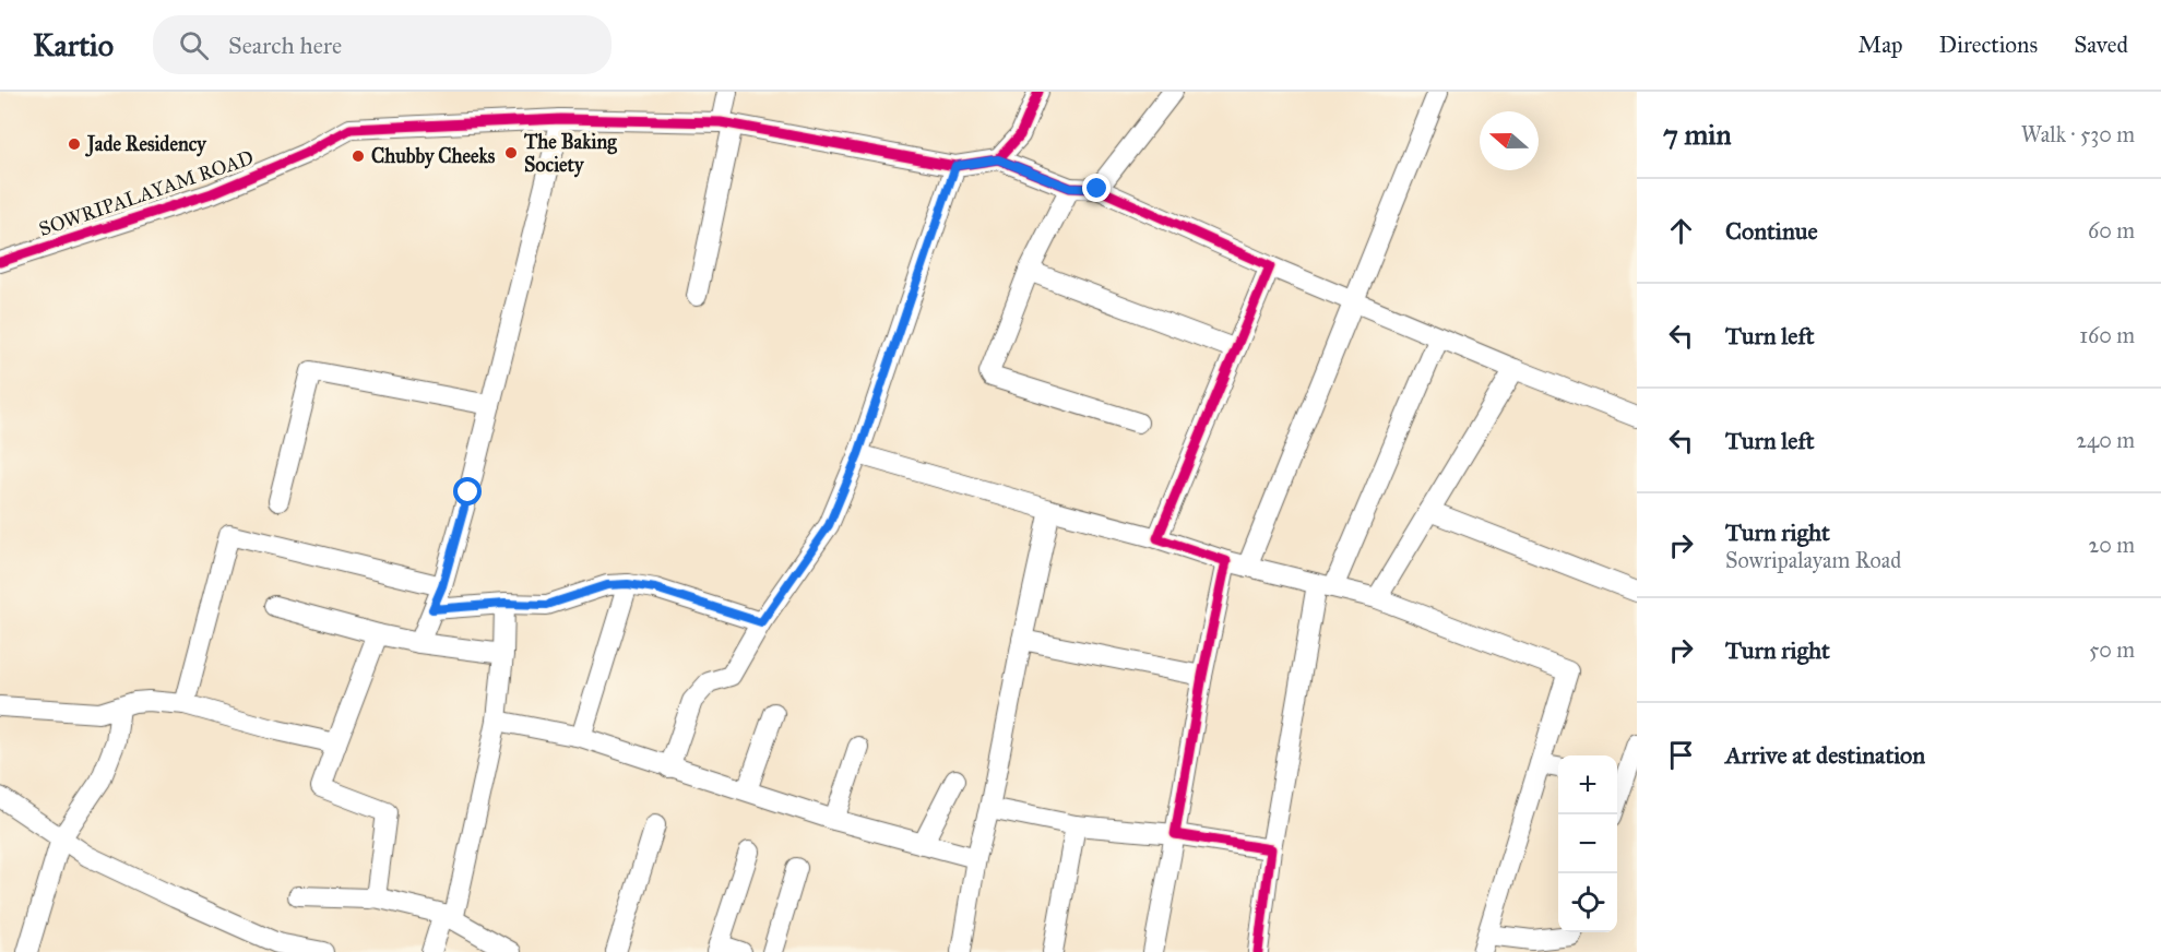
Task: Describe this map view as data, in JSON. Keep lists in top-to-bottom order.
{
  "streets": {
    "street": ["SOWRIPALAYAM ROAD"]
  },
  "places": ["Jade Residency", "The Baking Society", "Chubby Cheeks"],
  "north": "left",
  "page": {
    "header": "Kartio",
    "search": "Search here",
    "nav": ["Map", "Directions", "Saved"],
    "heading": ["7 min", "Walk · 530 m"],
    "list": [
      ["Continue", "60 m"],
      ["Turn left", "160 m"],
      ["Turn left", "240 m"],
      ["Turn right", "Sowripalayam Road", "20 m"],
      ["Turn right", "50 m"],
      "Arrive at destination"
    ],
    "map_buttons": ["+", "−"]
  }
}
